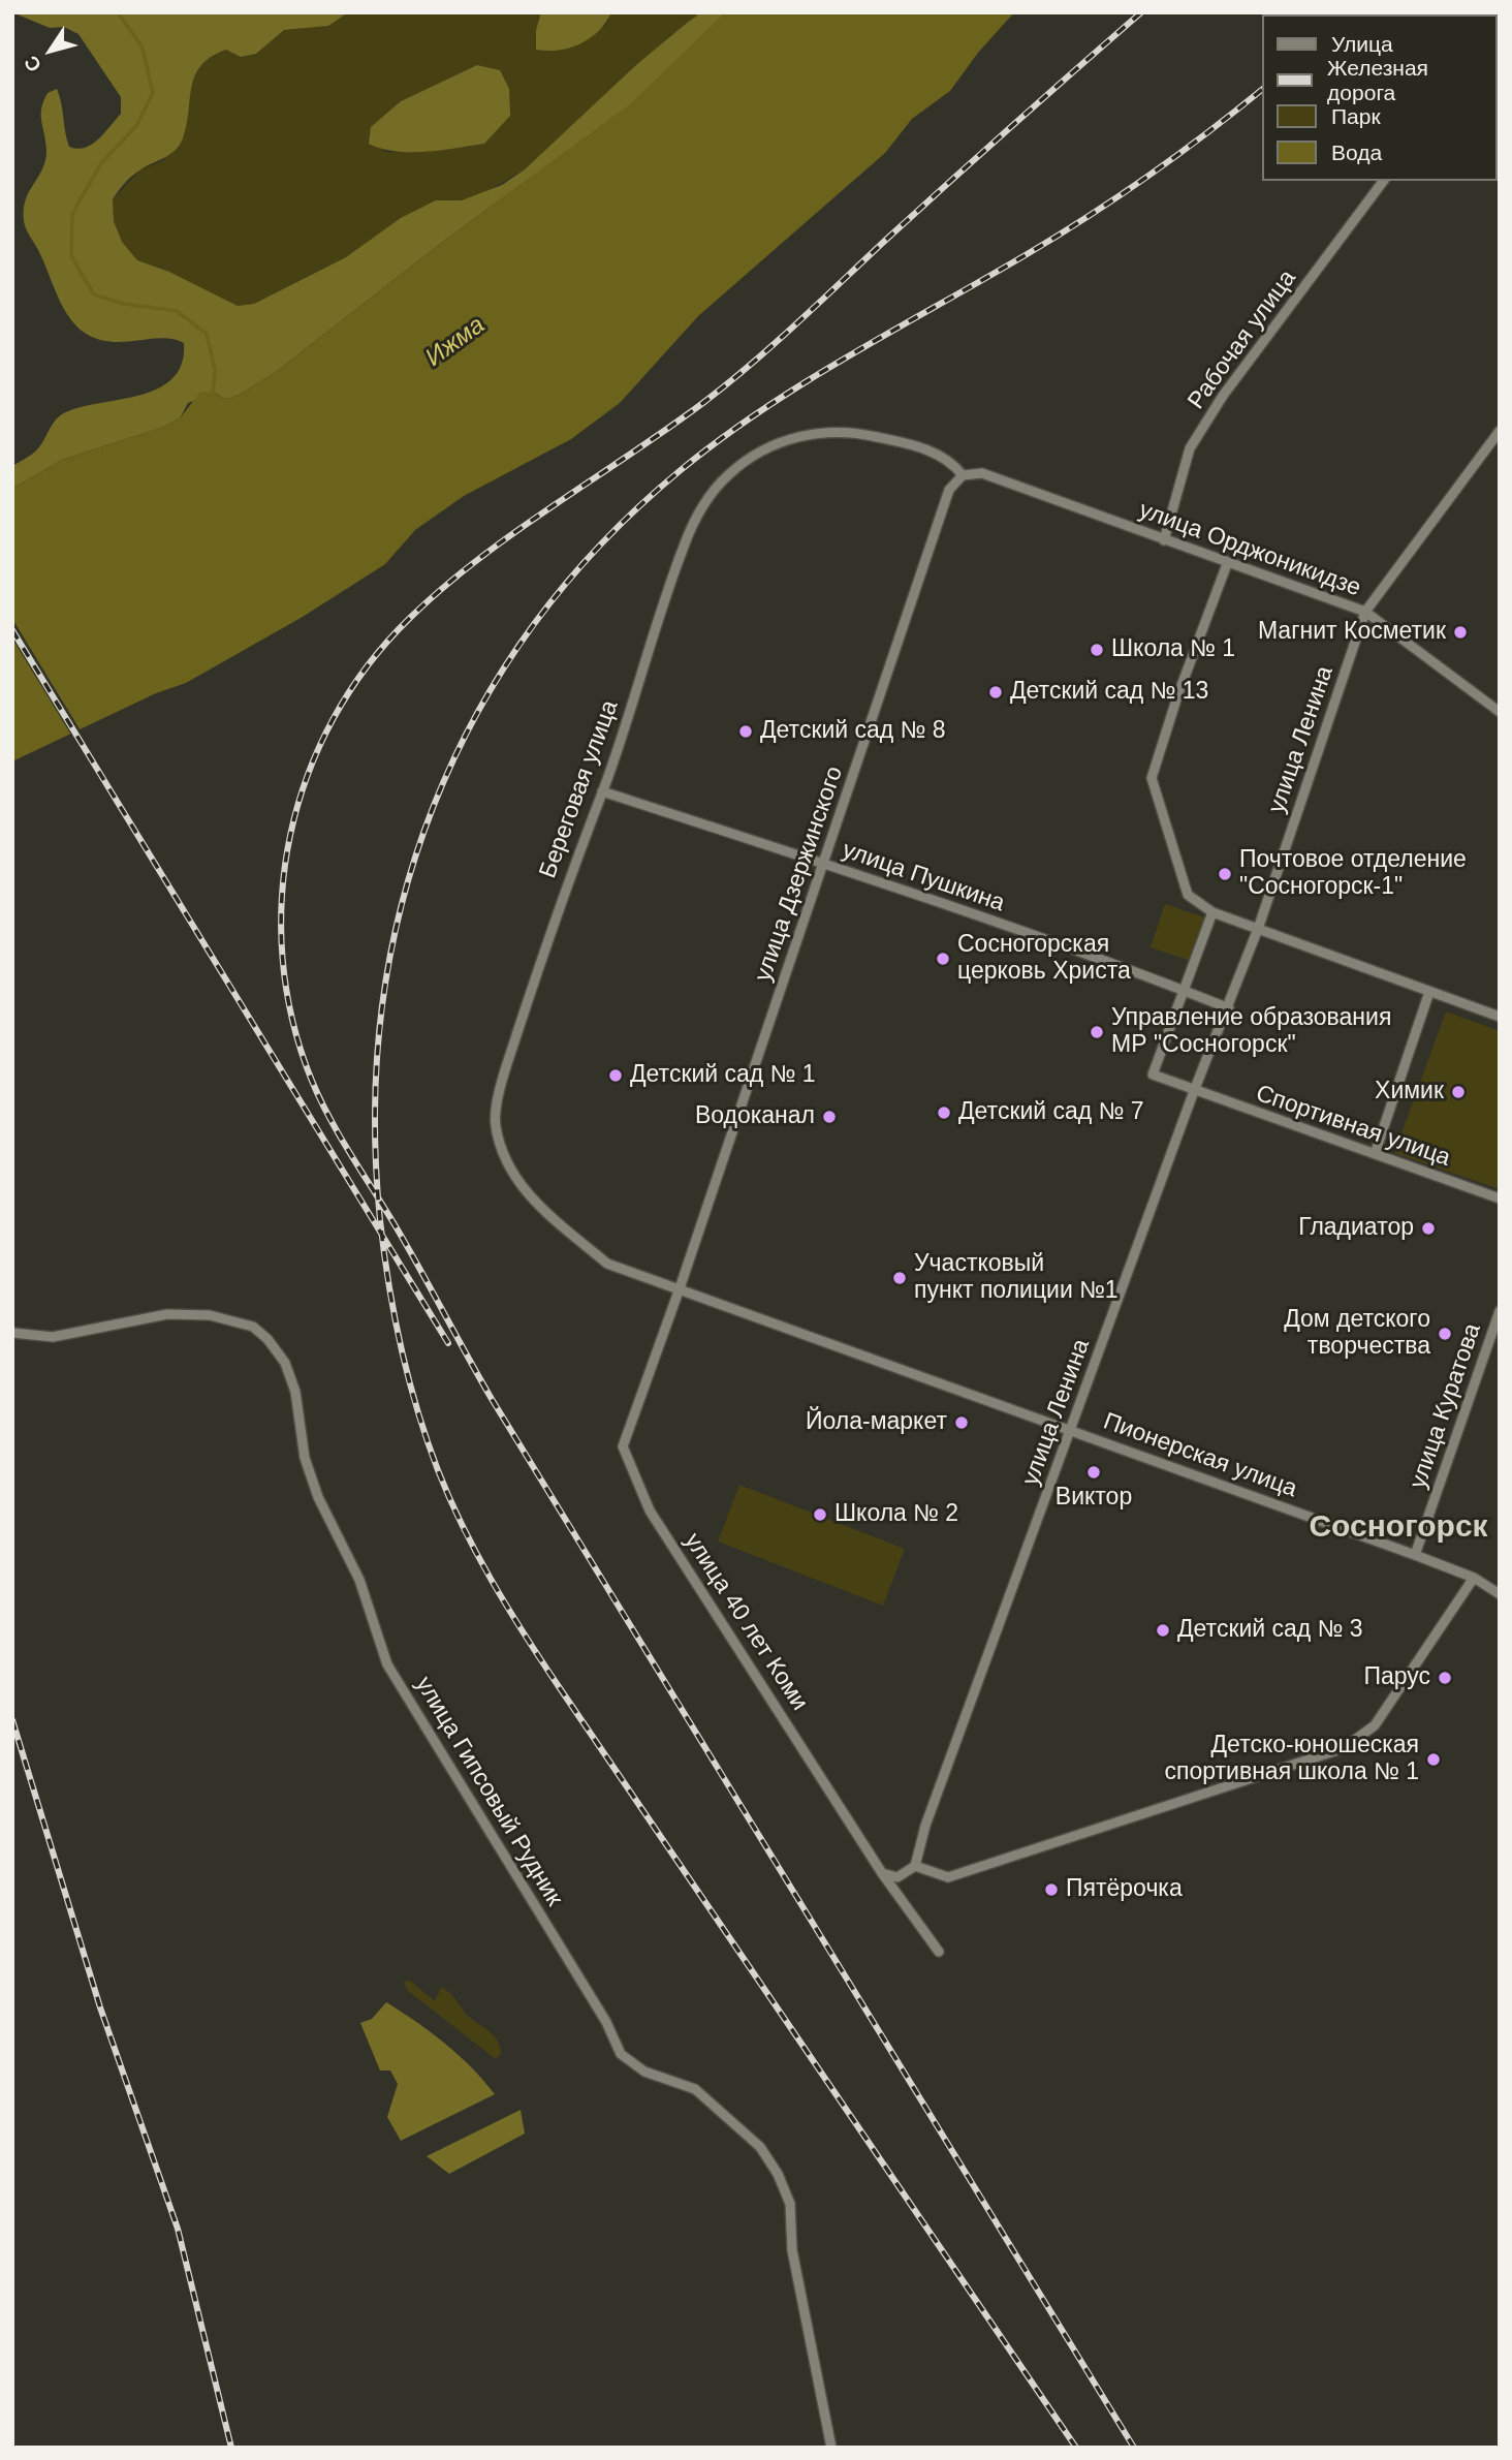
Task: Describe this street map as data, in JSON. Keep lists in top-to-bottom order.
{
  "streets": {
    "street": [
      "Рабочая улица",
      "улица Орджоникидзе",
      "улица Ленина",
      "Береговая улица",
      "улица Дзержинского",
      "улица Пушкина",
      "Спортивная улица",
      "улица Куратова",
      "Пионерская улица",
      "улица 40 лет Коми",
      "улица Гипсовый Рудник"
    ]
  },
  "crossings": [
    ["Рабочая улица", "улица Орджоникидзе"],
    ["улица Орджоникидзе", "улица Ленина"],
    ["улица Орджоникидзе", "Береговая улица"],
    ["улица Орджоникидзе", "улица Дзержинского"],
    ["улица Ленина", "улица Пушкина"],
    ["улица Ленина", "Спортивная улица"],
    ["улица Ленина", "Пионерская улица"],
    ["Береговая улица", "улица Дзержинского"],
    ["Береговая улица", "улица Пушкина"],
    ["Береговая улица", "Пионерская улица"],
    ["Береговая улица", "улица 40 лет Коми"],
    ["улица Дзержинского", "улица Пушкина"],
    ["улица Дзержинского", "Пионерская улица"],
    ["улица Дзержинского", "улица 40 лет Коми"],
    ["улица Пушкина", "Спортивная улица"],
    ["улица Куратова", "Пионерская улица"],
    ["Пионерская улица", "улица 40 лет Коми"]
  ],
  "districts": ["Сосногорск"],
  "water": ["Ижма"],
  "places": [
    "Магнит Косметик",
    "Школа № 1",
    "Детский сад № 13",
    "Детский сад № 8",
    "Почтовое отделение \"Сосногорск-1\"",
    "Сосногорская церковь Христа",
    "Управление образования МР \"Сосногорск\"",
    "Детский сад № 1",
    "Химик",
    "Детский сад № 7",
    "Водоканал",
    "Гладиатор",
    "Участковый пункт полиции №1",
    "Дом детского творчества",
    "Йола-маркет",
    "Виктор",
    "Школа № 2",
    "Детский сад № 3",
    "Парус",
    "Детско-юношеская спортивная школа № 1",
    "Пятёрочка"
  ],
  "legend": [
    "Улица",
    "Железная дорога",
    "Парк",
    "Вода"
  ],
  "north": "bottom left"
}
